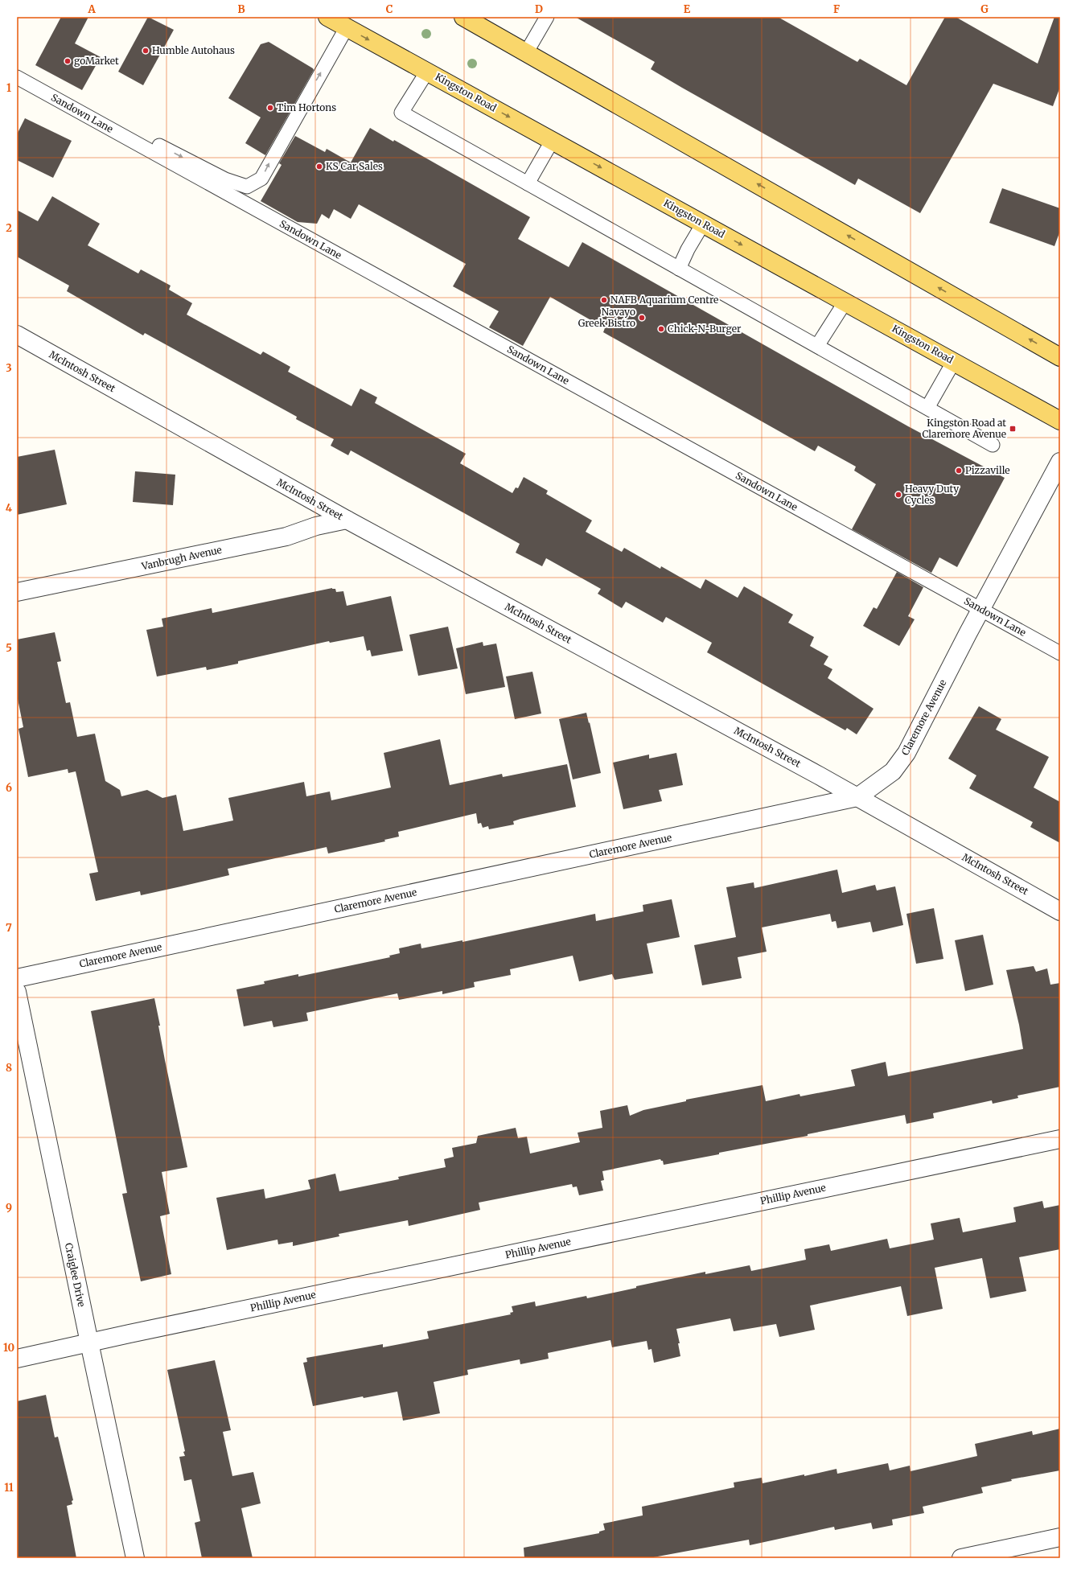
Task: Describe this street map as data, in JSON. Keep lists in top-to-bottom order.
{
  "streets": {
    "main road": ["Kingston Road"],
    "street": [
      "McIntosh Street",
      "Vanbrugh Avenue",
      "Claremore Avenue",
      "Phillip Avenue",
      "Craiglee Drive"
    ],
    "lane": ["Sandown Lane"]
  },
  "crossings": [
    ["Sandown Lane", "Claremore Avenue"],
    ["McIntosh Street", "Vanbrugh Avenue"],
    ["McIntosh Street", "Claremore Avenue"],
    ["Phillip Avenue", "Craiglee Drive"]
  ],
  "places": {
    "other": [
      "Humble Autohaus",
      "goMarket",
      "Tim Hortons",
      "KS Car Sales",
      "NAFB Aquarium Centre",
      "Navayo Greek Bistro",
      "Chick-N-Burger",
      "Pizzaville",
      "Heavy Duty Cycles"
    ],
    "transit": ["Kingston Road at Claremore Avenue"]
  },
  "grid": {
    "columns": [
      "A",
      "B",
      "C",
      "D",
      "E",
      "F",
      "G"
    ],
    "rows": [
      "1",
      "2",
      "3",
      "4",
      "5",
      "6",
      "7",
      "8",
      "9",
      "10",
      "11"
    ]
  }
}
